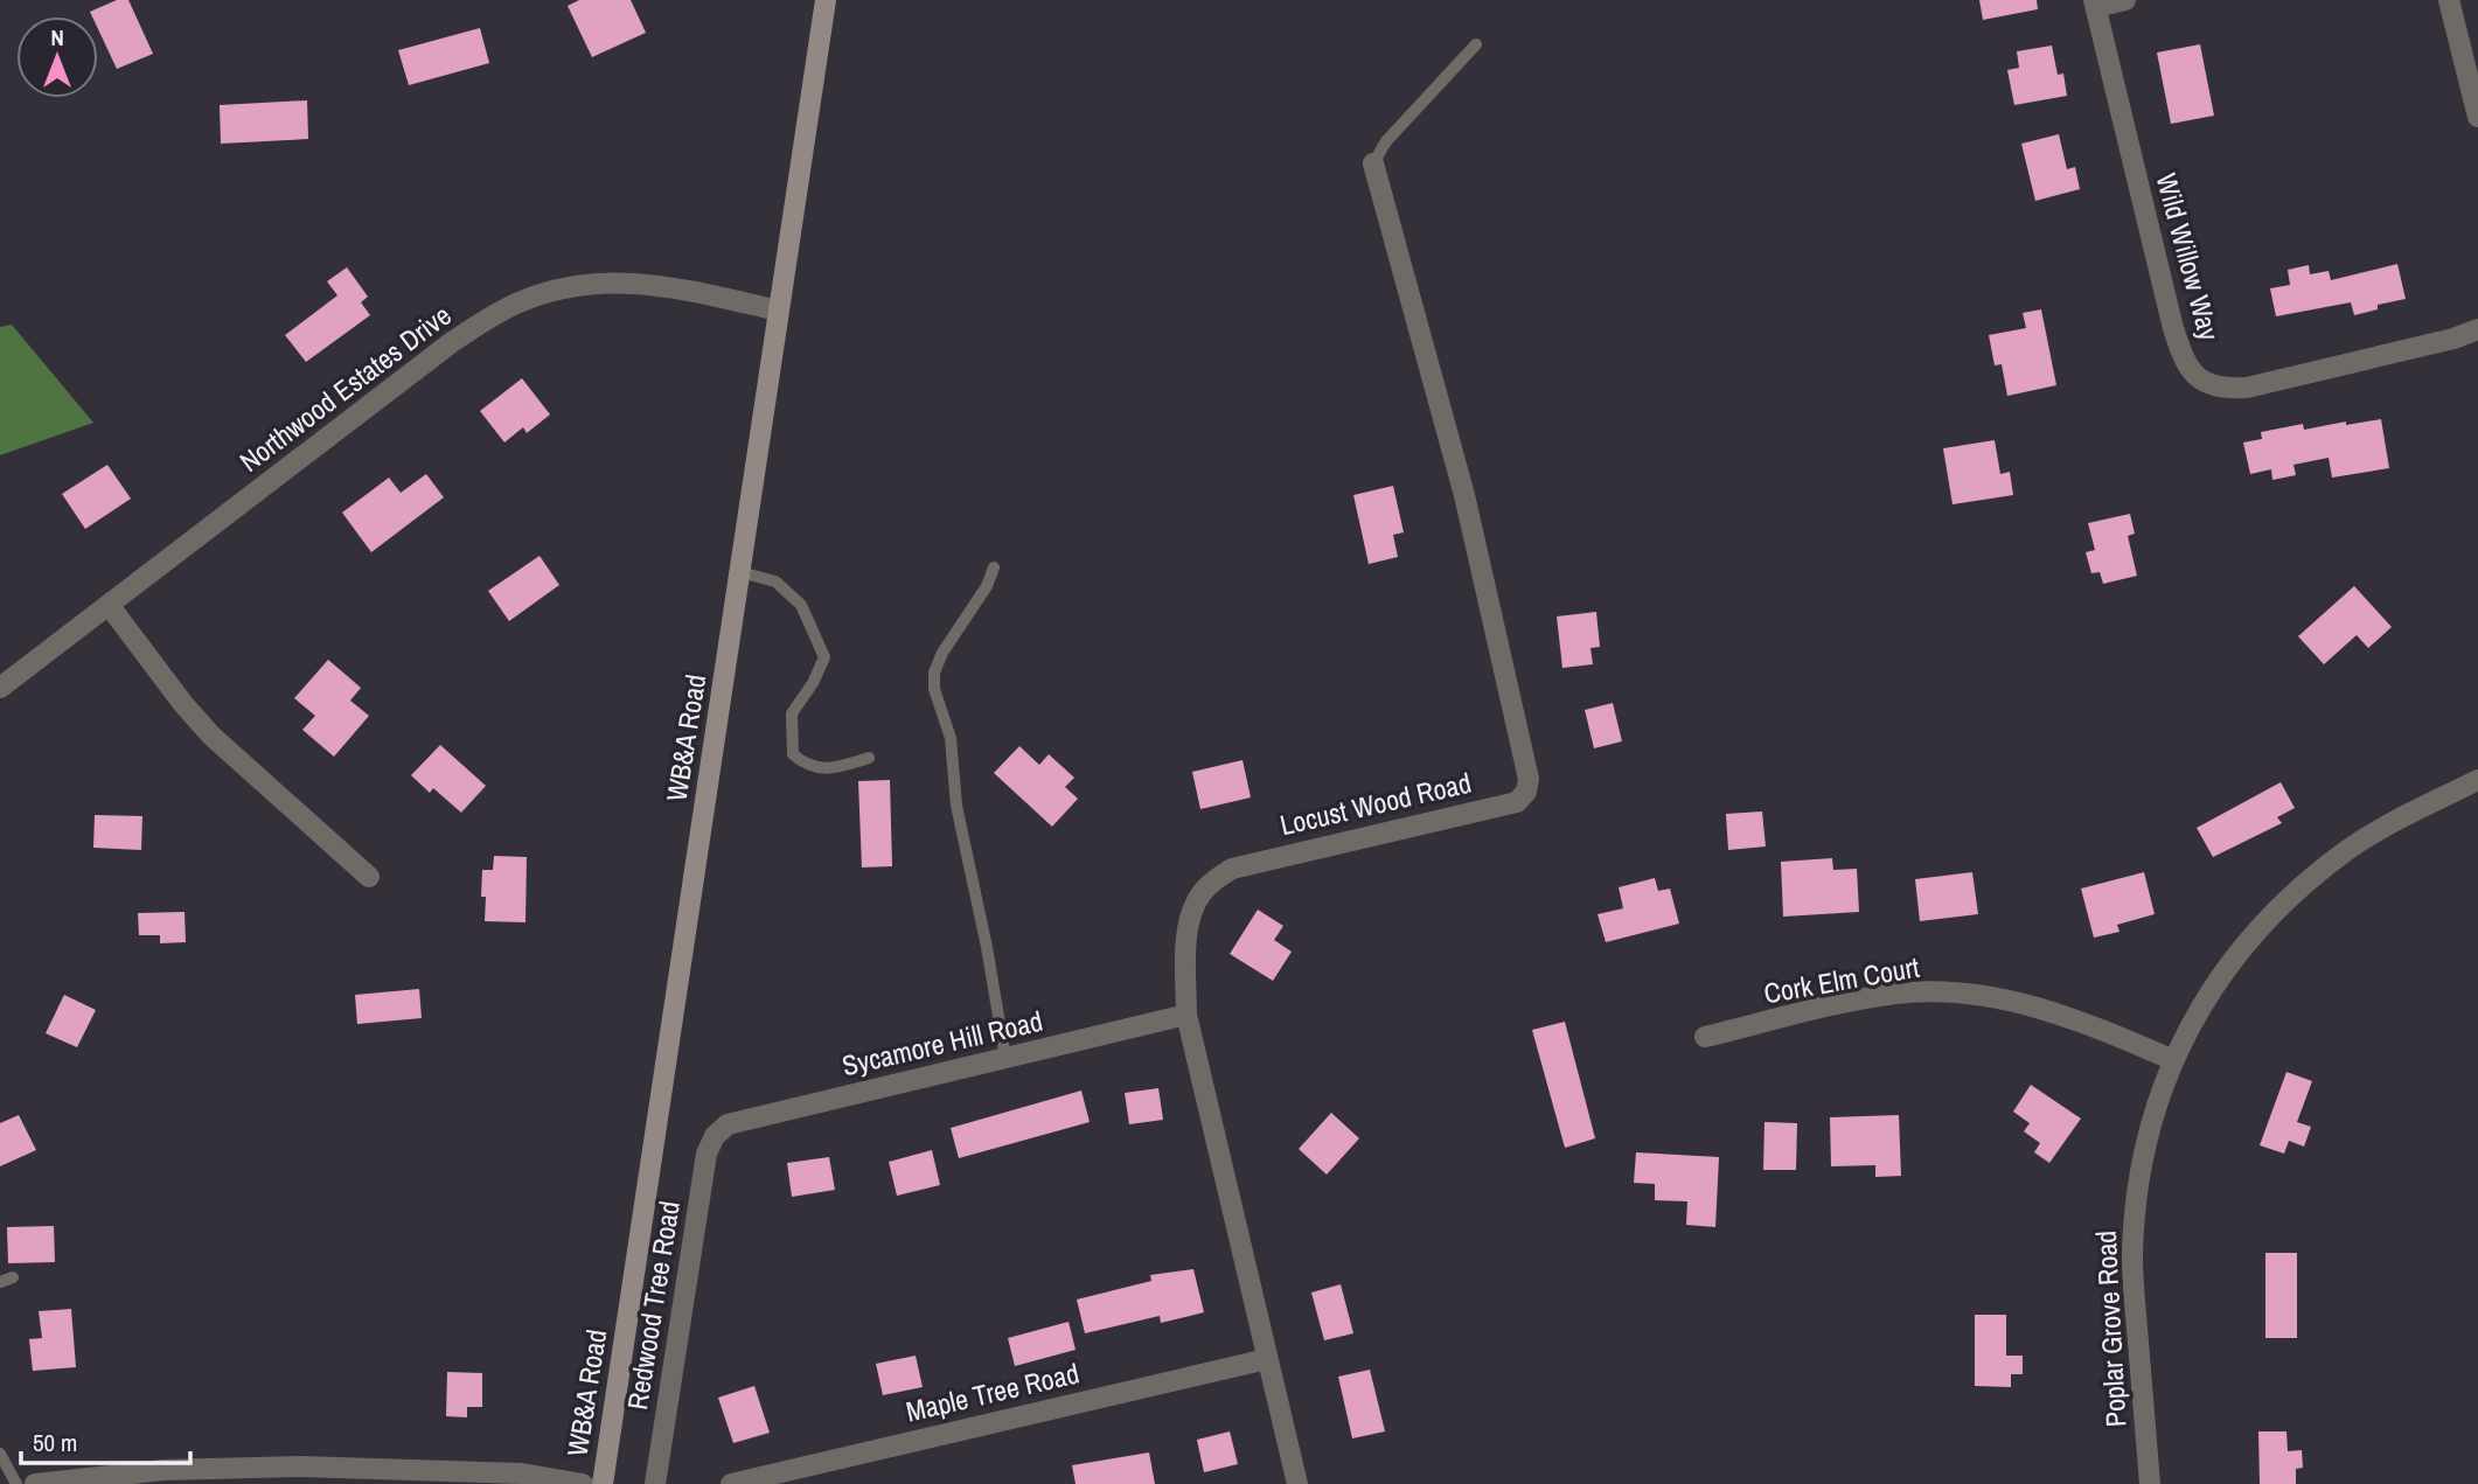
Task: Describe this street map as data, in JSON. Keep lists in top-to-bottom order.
{
  "streets": {
    "street": [
      "Wild Willow Way",
      "Northwood Estates Drive",
      "WB&A Road",
      "Locust Wood Road",
      "Cork Elm Court",
      "Sycamore Hill Road",
      "Redwood Tree Road",
      "Poplar Grove Road",
      "Maple Tree Road"
    ]
  },
  "crossings": [
    ["Northwood Estates Drive", "WB&A Road"],
    ["Locust Wood Road", "Sycamore Hill Road"],
    ["Locust Wood Road", "Maple Tree Road"],
    ["Cork Elm Court", "Poplar Grove Road"],
    ["Sycamore Hill Road", "Redwood Tree Road"]
  ],
  "scale_bar": "50 m",
  "north": "top"
}
